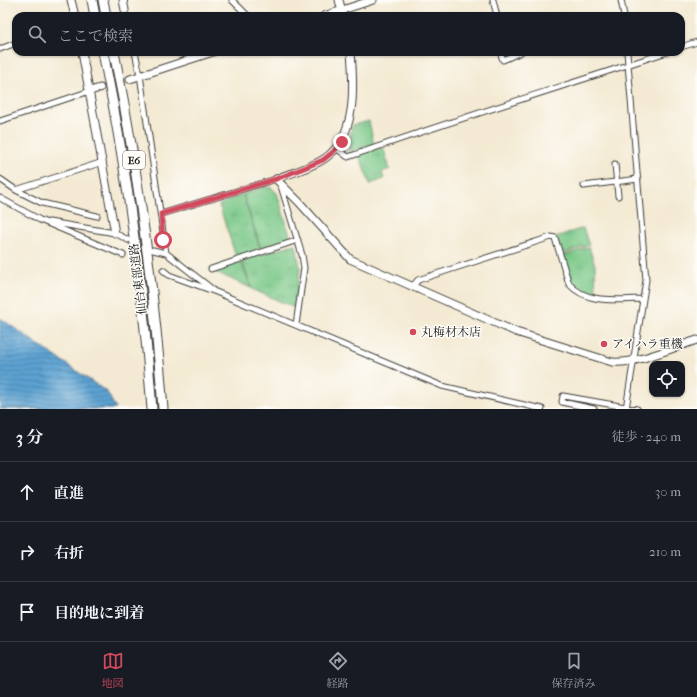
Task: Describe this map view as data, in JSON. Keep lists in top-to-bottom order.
{
  "streets": {
    "highway": ["E6", "仙台東部道路"]
  },
  "places": ["丸梅材木店", "アイハラ重機"],
  "page": {
    "search": "ここで検索",
    "heading": ["3 分", "徒歩 · 240 m"],
    "list": [
      ["直進", "30 m"],
      ["右折", "210 m"],
      "目的地に到着"
    ],
    "nav": ["地図", "経路", "保存済み"]
  }
}
